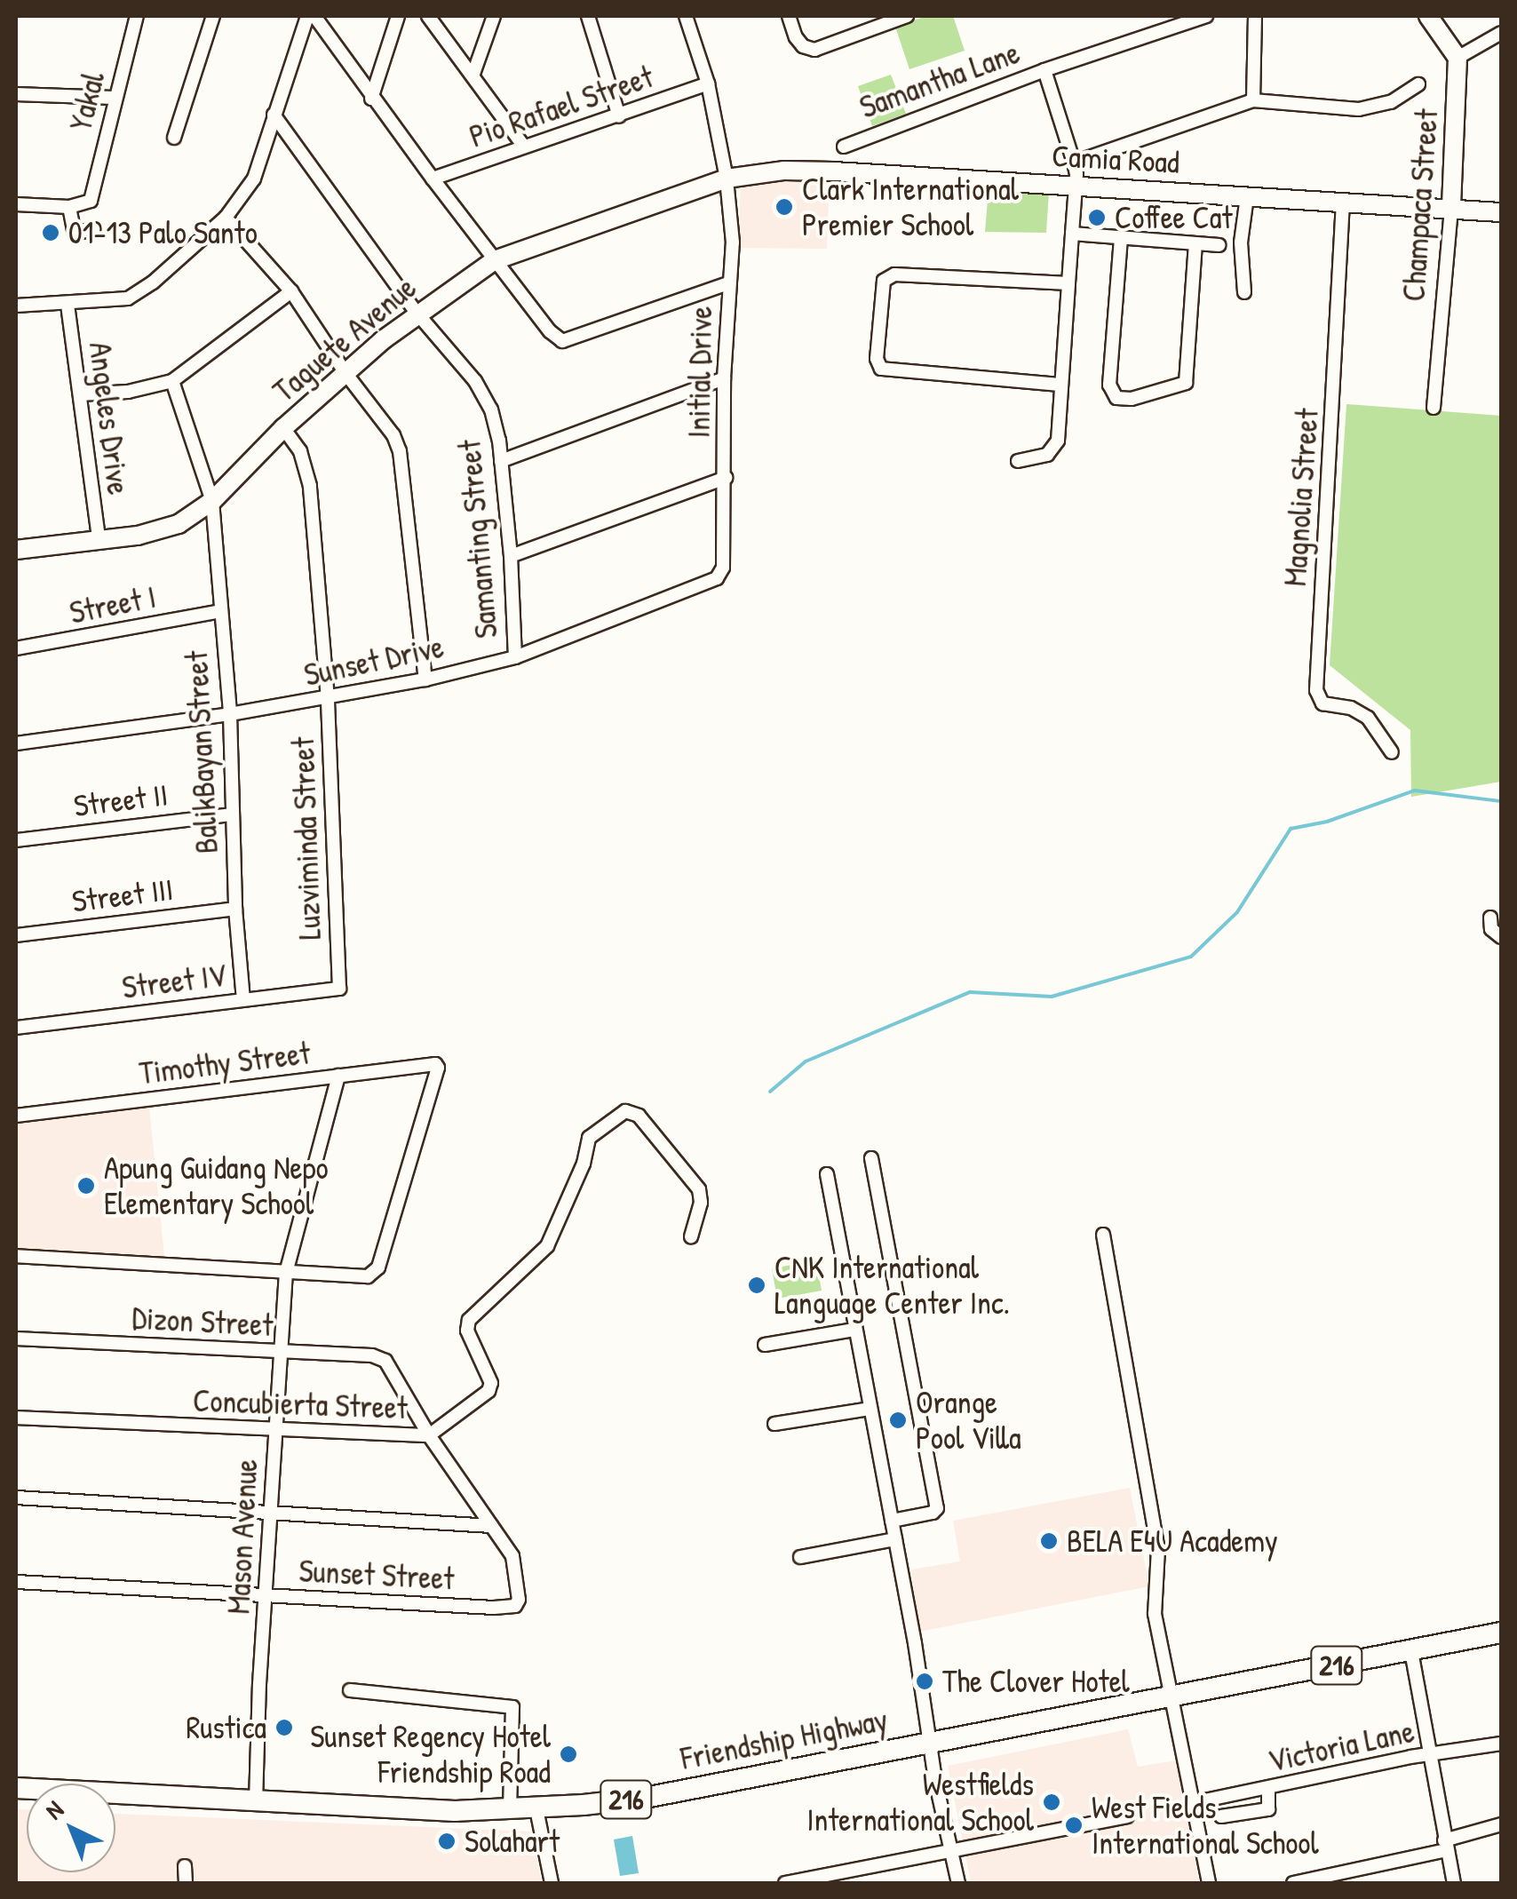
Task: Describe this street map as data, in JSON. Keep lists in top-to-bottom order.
{
  "streets": {
    "main road": ["216", "Friendship Highway"],
    "street": [
      "Samantha Lane",
      "Yakal",
      "Pio Rafael Street",
      "Camia Road",
      "Champaca Street",
      "Taguete Avenue",
      "Initial Drive",
      "Angeles Drive",
      "Magnolia Street",
      "Samanting Street",
      "Street I",
      "Sunset Drive",
      "BalikBayan Street",
      "Street II",
      "Luzviminda Street",
      "Street III",
      "Street IV",
      "Timothy Street",
      "Dizon Street",
      "Concubierta Street",
      "Mason Avenue",
      "Sunset Street",
      "Victoria Lane"
    ]
  },
  "crossings": [
    ["Pio Rafael Street", "Initial Drive"],
    ["Camia Road", "Champaca Street"],
    ["Camia Road", "Taguete Avenue"],
    ["Camia Road", "Initial Drive"],
    ["Camia Road", "Magnolia Street"],
    ["Taguete Avenue", "Initial Drive"],
    ["Taguete Avenue", "Angeles Drive"],
    ["Taguete Avenue", "Samanting Street"],
    ["Taguete Avenue", "BalikBayan Street"],
    ["Taguete Avenue", "Luzviminda Street"],
    ["Initial Drive", "Sunset Drive"],
    ["Samanting Street", "Sunset Drive"],
    ["Street I", "BalikBayan Street"],
    ["Sunset Drive", "BalikBayan Street"],
    ["Sunset Drive", "Luzviminda Street"],
    ["BalikBayan Street", "Street II"],
    ["BalikBayan Street", "Street III"],
    ["BalikBayan Street", "Street IV"],
    ["Luzviminda Street", "Street IV"],
    ["Timothy Street", "Mason Avenue"],
    ["Dizon Street", "Concubierta Street"],
    ["Dizon Street", "Mason Avenue"],
    ["Concubierta Street", "Mason Avenue"],
    ["Mason Avenue", "Sunset Street"],
    ["Mason Avenue", "Friendship Highway"]
  ],
  "places": [
    "Clark International Premier School",
    "Coffee Cat",
    "01-13 Palo Santo",
    "Apung Guidang Nepo Elementary School",
    "CNK International Language Center Inc.",
    "Orange Pool Villa",
    "BELA E4U Academy",
    "The Clover Hotel",
    "Rustica",
    "Sunset Regency Hotel Friendship Road",
    "Westfields International School",
    "West Fields International School",
    "Solahart"
  ],
  "north": "top left"
}
